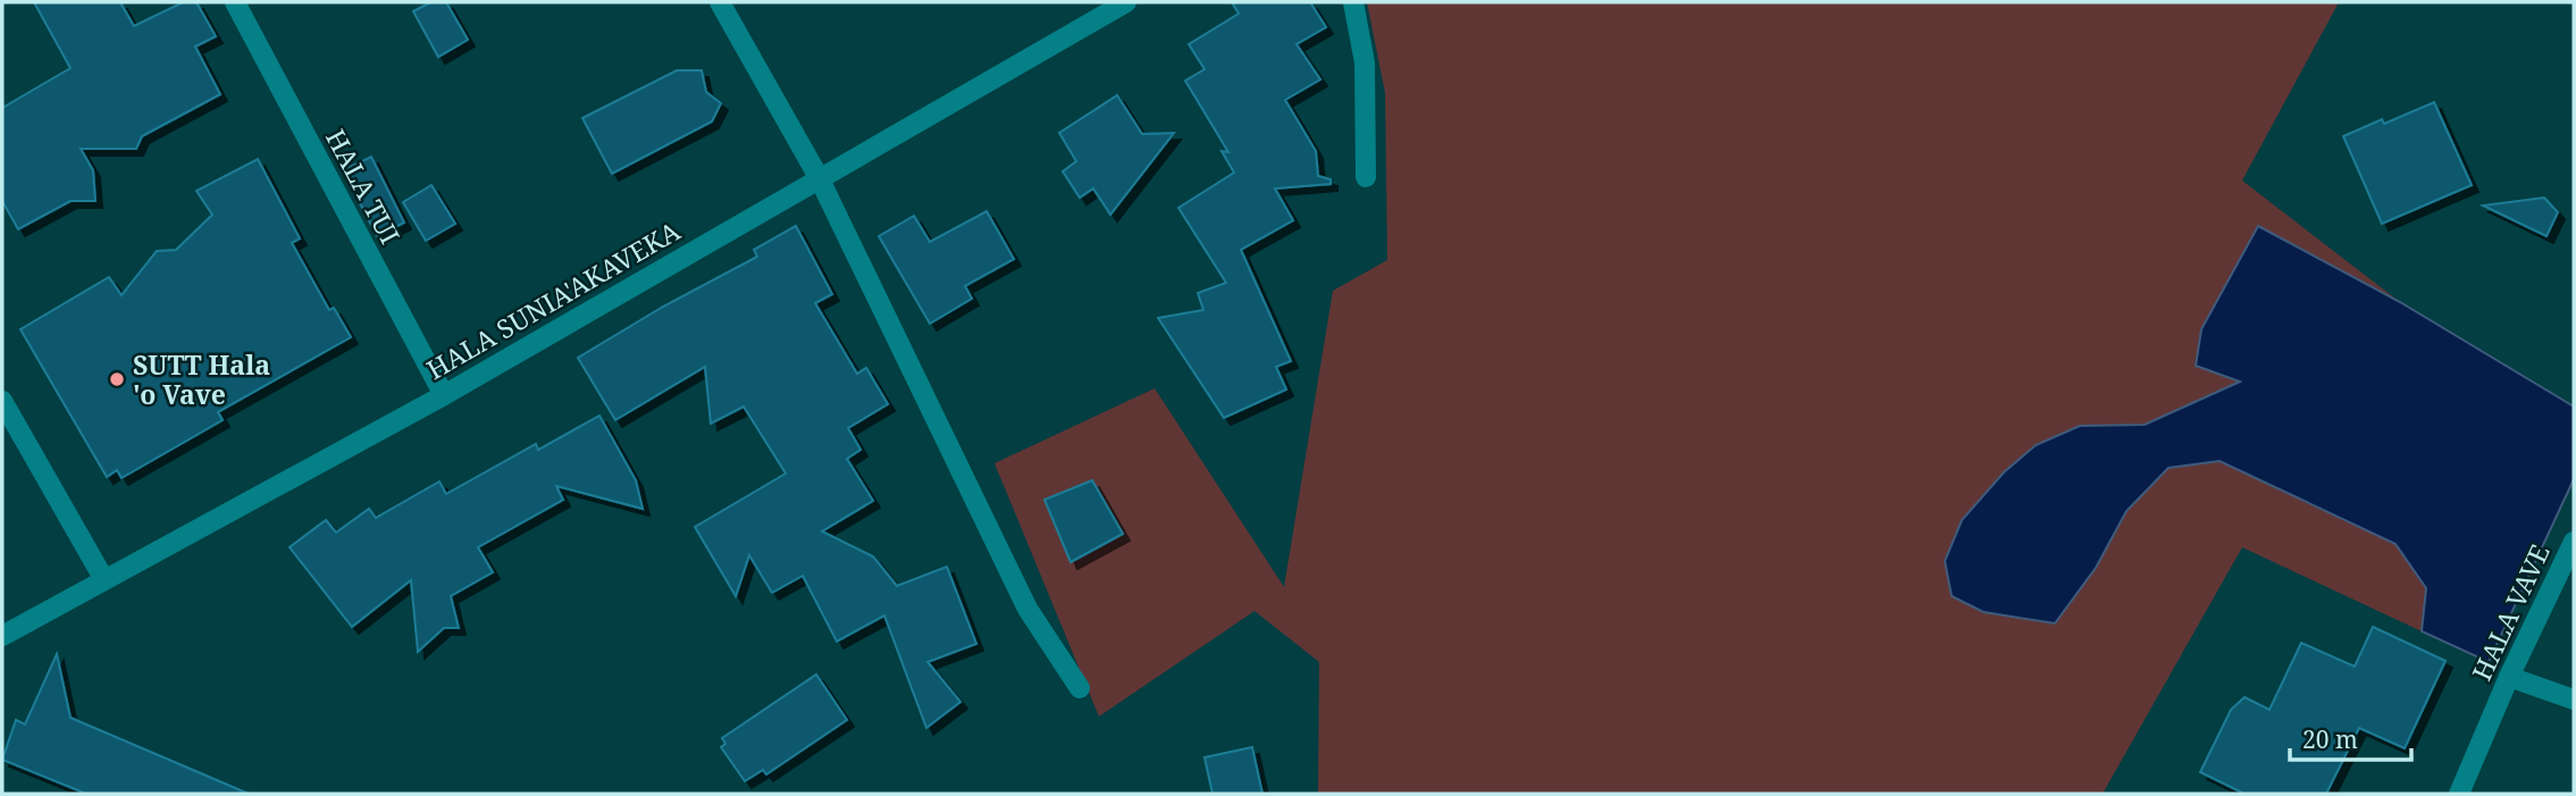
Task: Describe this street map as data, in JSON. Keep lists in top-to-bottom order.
{
  "streets": {
    "street": ["HALA TUI", "HALA SUNIA'AKAVEKA", "HALA VAVE"]
  },
  "crossings": [
    ["HALA TUI", "HALA SUNIA'AKAVEKA"]
  ],
  "places": ["SUTT Hala 'o Vave"],
  "scale_bar": "20 m"
}
